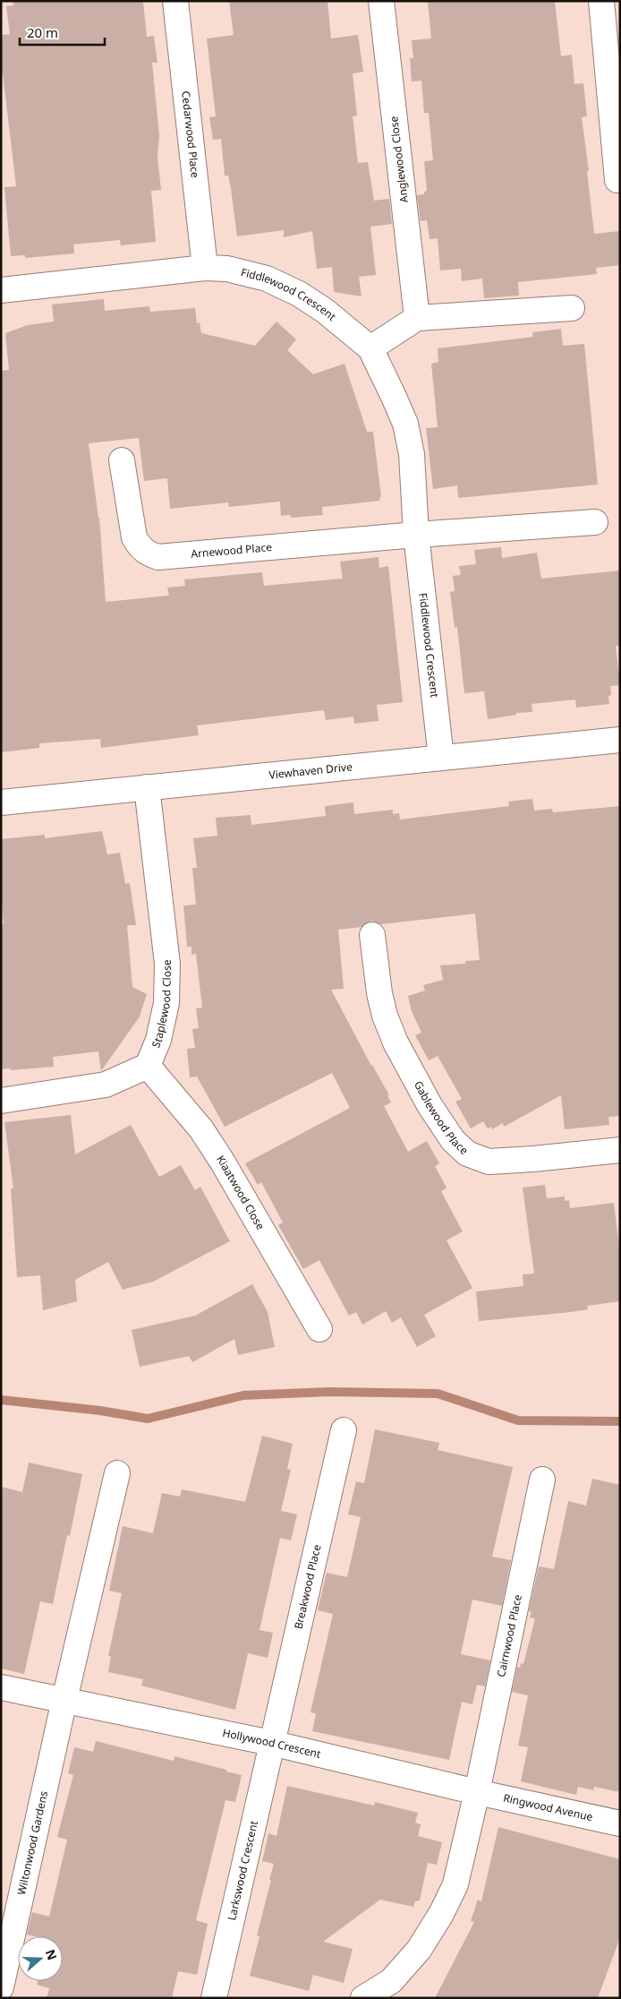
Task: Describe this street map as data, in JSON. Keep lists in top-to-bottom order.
{
  "streets": {
    "street": [
      "Cedarwood Place",
      "Anglewood Close",
      "Fiddlewood Crescent",
      "Arnewood Place",
      "Viewhaven Drive",
      "Staplewood Close",
      "Gablewood Place",
      "Kiaatwood Close",
      "Breakwood Place",
      "Cairnwood Place",
      "Hollywood Crescent",
      "Ringwood Avenue",
      "Wiltonwood Gardens",
      "Larkswood Crescent"
    ]
  },
  "crossings": [
    ["Cedarwood Place", "Fiddlewood Crescent"],
    ["Fiddlewood Crescent", "Arnewood Place"],
    ["Fiddlewood Crescent", "Viewhaven Drive"],
    ["Viewhaven Drive", "Staplewood Close"],
    ["Staplewood Close", "Kiaatwood Close"],
    ["Breakwood Place", "Hollywood Crescent"],
    ["Breakwood Place", "Larkswood Crescent"],
    ["Cairnwood Place", "Hollywood Crescent"],
    ["Cairnwood Place", "Ringwood Avenue"],
    ["Hollywood Crescent", "Ringwood Avenue"],
    ["Hollywood Crescent", "Wiltonwood Gardens"],
    ["Hollywood Crescent", "Larkswood Crescent"]
  ],
  "scale_bar": "20 m",
  "north": "right"
}
